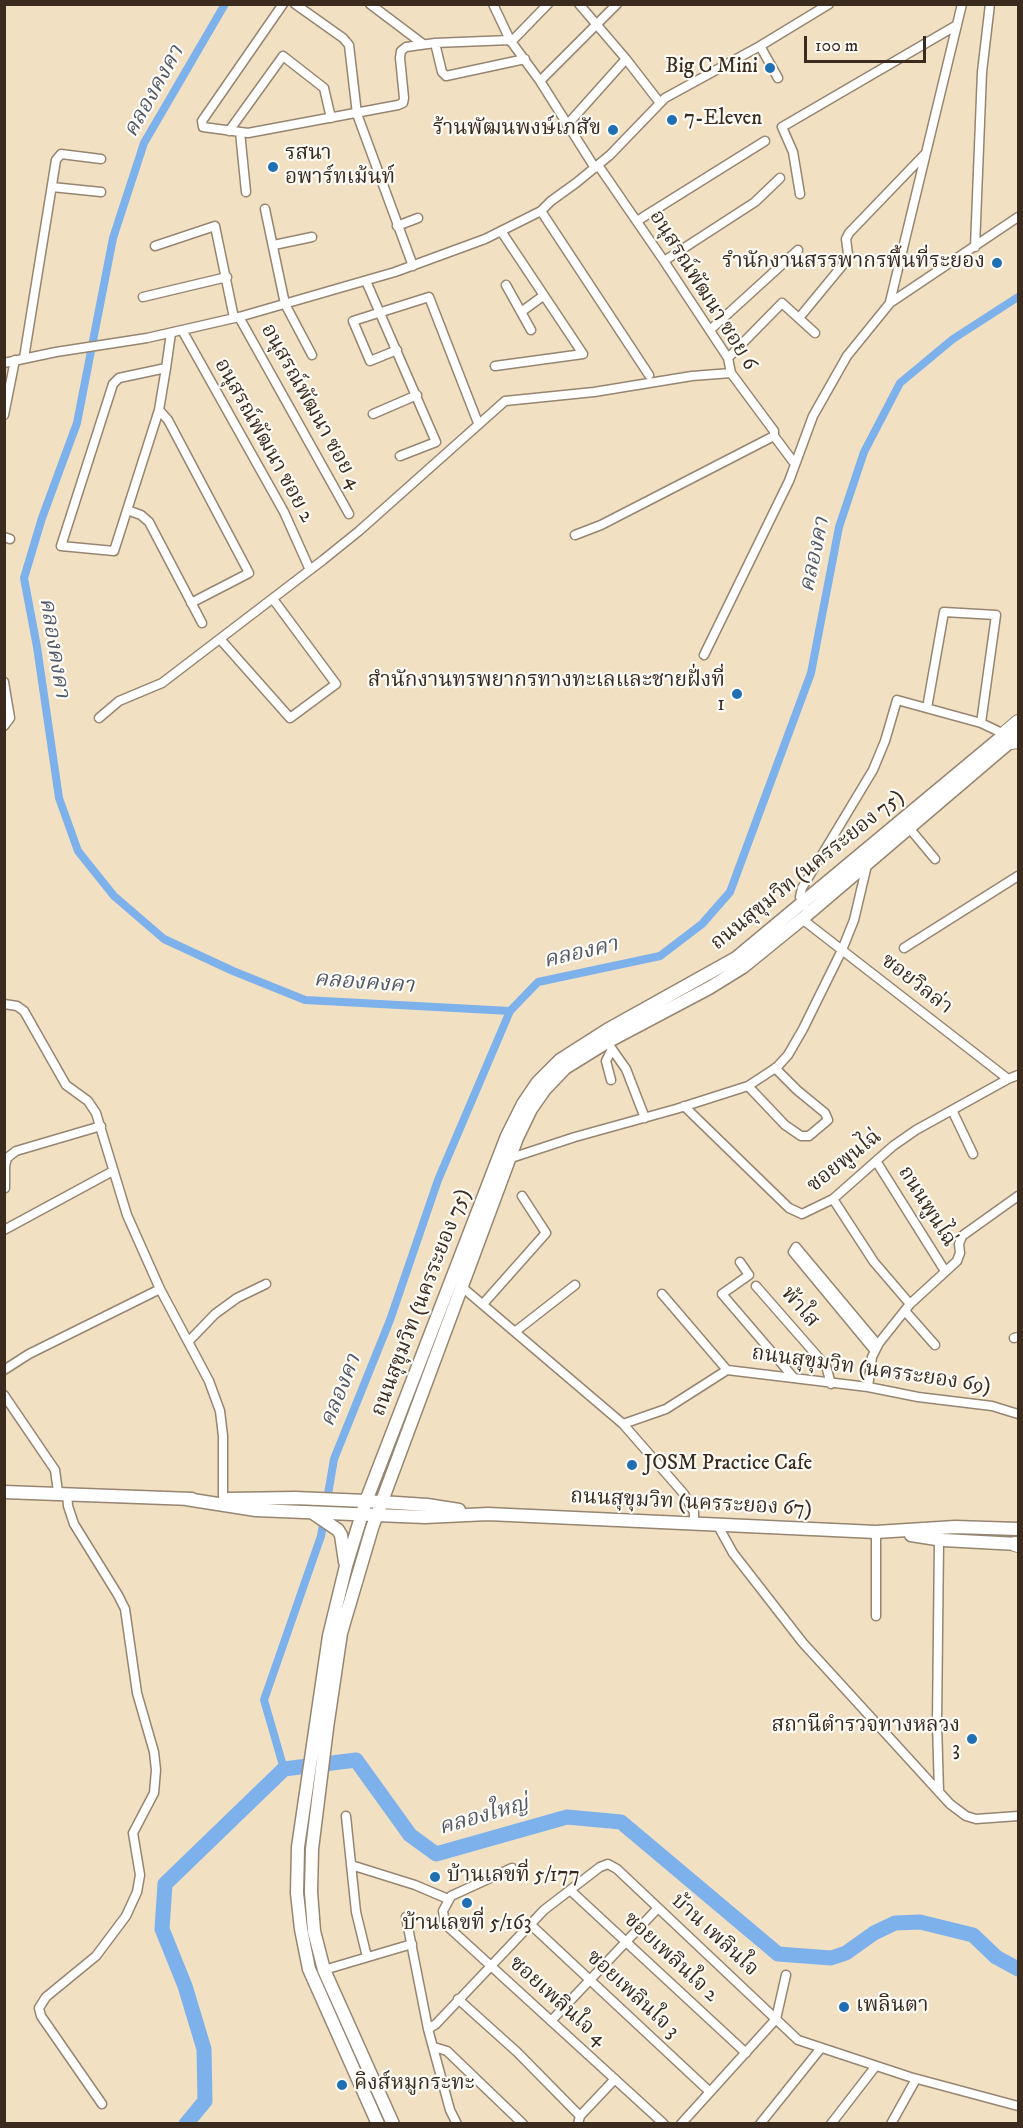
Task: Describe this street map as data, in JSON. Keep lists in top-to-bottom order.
{
  "streets": {
    "street": [
      "อนุสรณ์พัฒนา ซอย 6",
      "อนุสรณ์พัฒนา ซอย 4",
      "อนุสรณ์พัฒนา ซอย 2",
      "ถนนสุขุมวิท (นครระยอง 75)",
      "ซอยวิลล่า",
      "ซอยพูนไฉ่",
      "ถนนพูนไฉ่",
      "พ้าใส",
      "ถนนสุขุมวิท (นครระยอง 69)",
      "ถนนสุขุมวิท (นครระยอง 67)",
      "บ้าน เพลินใจ",
      "ซอยเพลินใจ 2",
      "ซอยเพลินใจ 3",
      "ซอยเพลินใจ 4"
    ]
  },
  "crossings": [
    ["ถนนสุขุมวิท (นครระยอง 75)", "ซอยวิลล่า"],
    ["ถนนสุขุมวิท (นครระยอง 75)", "ถนนสุขุมวิท (นครระยอง 67)"],
    ["ซอยวิลล่า", "ซอยพูนไฉ่"],
    ["ซอยพูนไฉ่", "ถนนพูนไฉ่"],
    ["พ้าใส", "ถนนสุขุมวิท (นครระยอง 69)"],
    ["บ้าน เพลินใจ", "ซอยเพลินใจ 2"]
  ],
  "water": ["คลองคงคา", "คลองคา", "คลองใหญ่"],
  "places": [
    "Big C Mini",
    "7-Eleven",
    "ร้านพัฒนพงษ์เภสัข",
    "รสนา อพาร์ทเม้นท์",
    "รำนักงานสรรพากรพื้นที่ระยอง",
    "สำนักงานทรพยากรทางทะเลและชายฝั่งที่ 1",
    "JOSM Practice Cafe",
    "สถานีตำรวจทางหลวง 3",
    "บ้านเลขที่ 5/177",
    "บ้านเลขที่ 5/163",
    "เพลินตา",
    "คิงส์หมูกระทะ"
  ],
  "scale_bar": "100 m"
}
